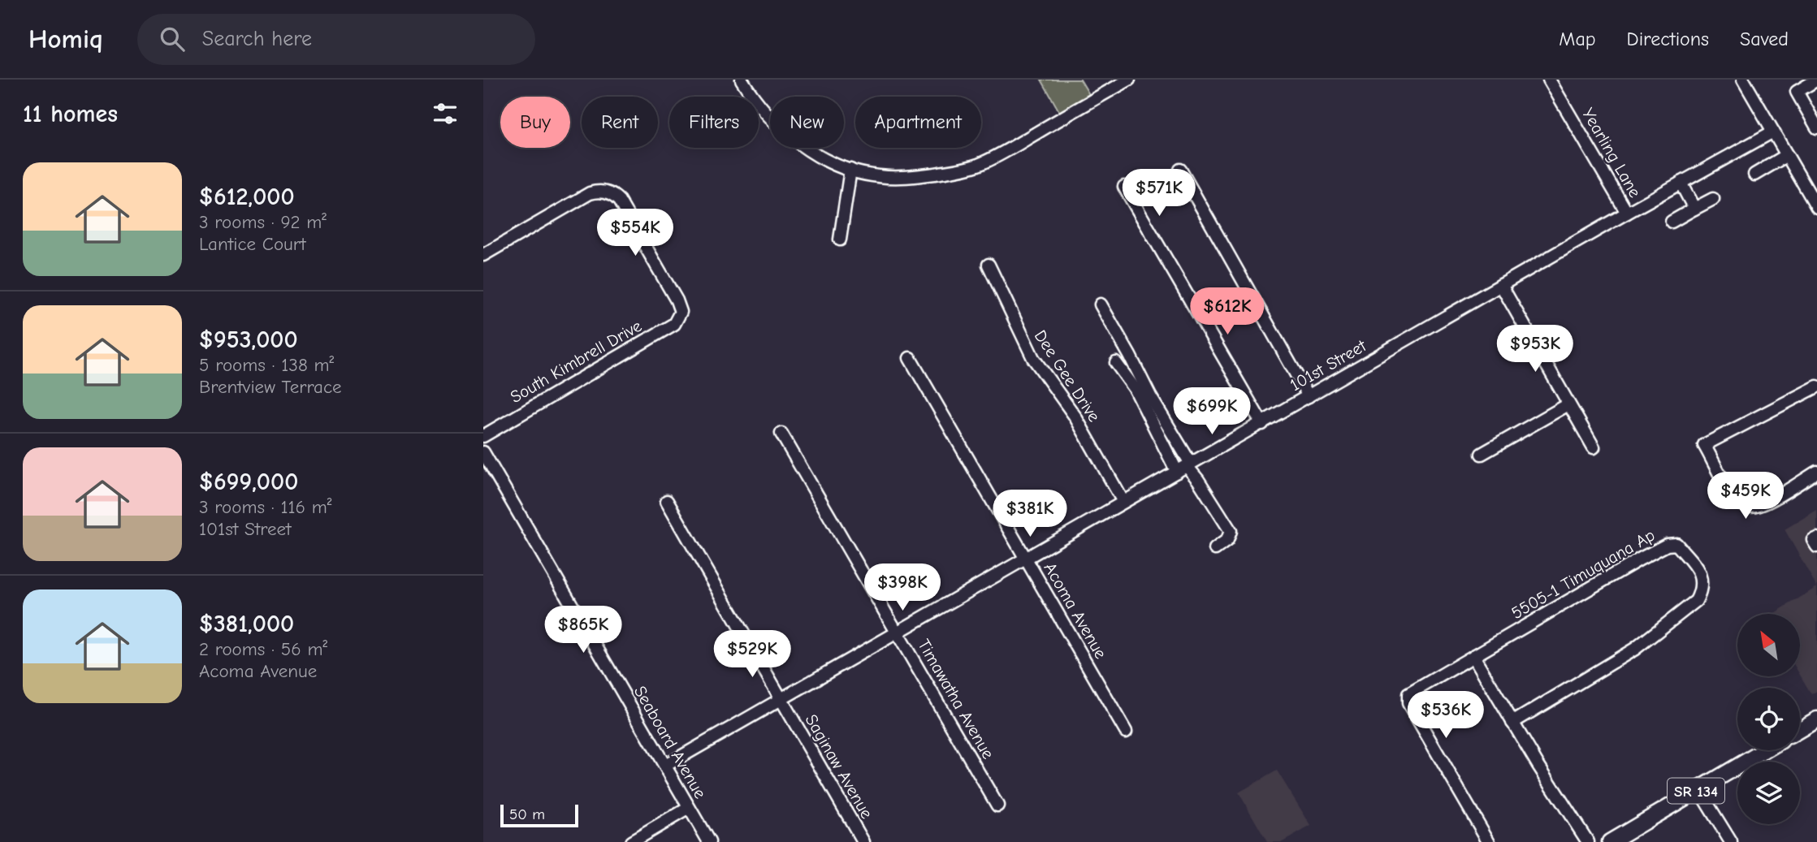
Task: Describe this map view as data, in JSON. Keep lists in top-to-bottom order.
{
  "streets": {
    "main road": ["SR 134"],
    "street": [
      "Yearling Lane",
      "South Kimbrell Drive",
      "101st Street",
      "Dee Gee Drive",
      "5505-1 Timuquana Ap",
      "Acoma Avenue",
      "Timawatha Avenue",
      "Seaboard Avenue",
      "Saginaw Avenue"
    ]
  },
  "crossings": [
    ["Yearling Lane", "101st Street"],
    ["101st Street", "Dee Gee Drive"],
    ["101st Street", "Acoma Avenue"],
    ["101st Street", "Timawatha Avenue"],
    ["101st Street", "Seaboard Avenue"],
    ["101st Street", "Saginaw Avenue"]
  ],
  "scale_bar": "50 m",
  "north": "top left",
  "page": {
    "header": "Homiq",
    "search": "Search here",
    "nav": ["Map", "Directions", "Saved"],
    "heading": "11 homes",
    "chip": [
      "Buy",
      "Rent",
      "Filters",
      "New",
      "Apartment"
    ],
    "list": [
      {
        "name": "$612,000",
        "note": "3 rooms · 92 m² · Lantice Court"
      },
      {
        "name": "$953,000",
        "note": "5 rooms · 138 m² · Brentview Terrace"
      },
      {
        "name": "$699,000",
        "note": "3 rooms · 116 m² · 101st Street"
      },
      {
        "name": "$381,000",
        "note": "2 rooms · 56 m² · Acoma Avenue"
      }
    ],
    "price": [
      "$571K",
      "$554K",
      "$612K",
      "$953K",
      "$699K",
      "$459K",
      "$381K",
      "$398K",
      "$865K",
      "$529K",
      "$536K"
    ],
    "scale": "50 m"
  }
}
